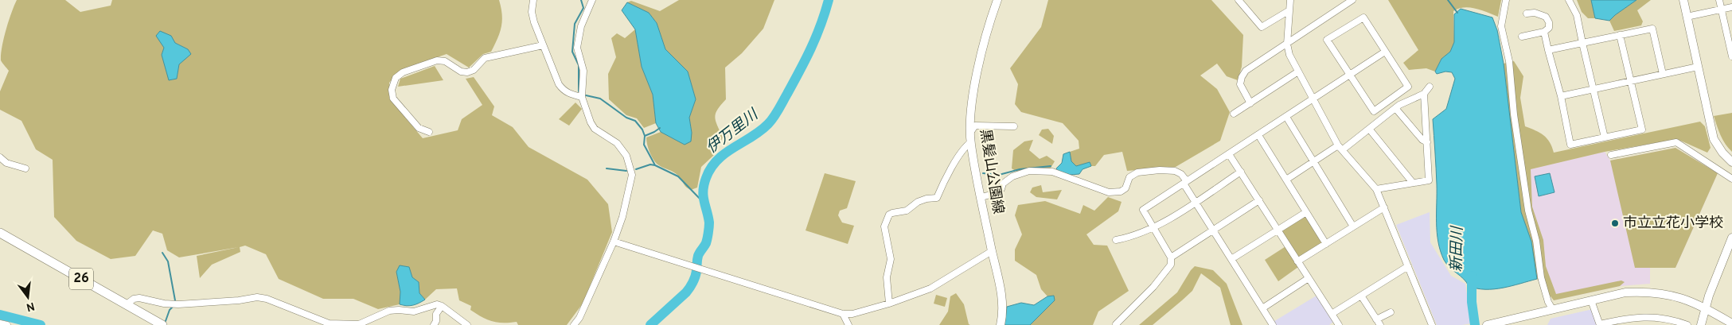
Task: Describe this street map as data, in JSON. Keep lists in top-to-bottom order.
{
  "streets": {
    "main road": ["26"],
    "street": ["黒髪山公園線"]
  },
  "water": ["伊万里川", "新田川"],
  "places": ["市立立花小学校"],
  "north": "bottom"
}
